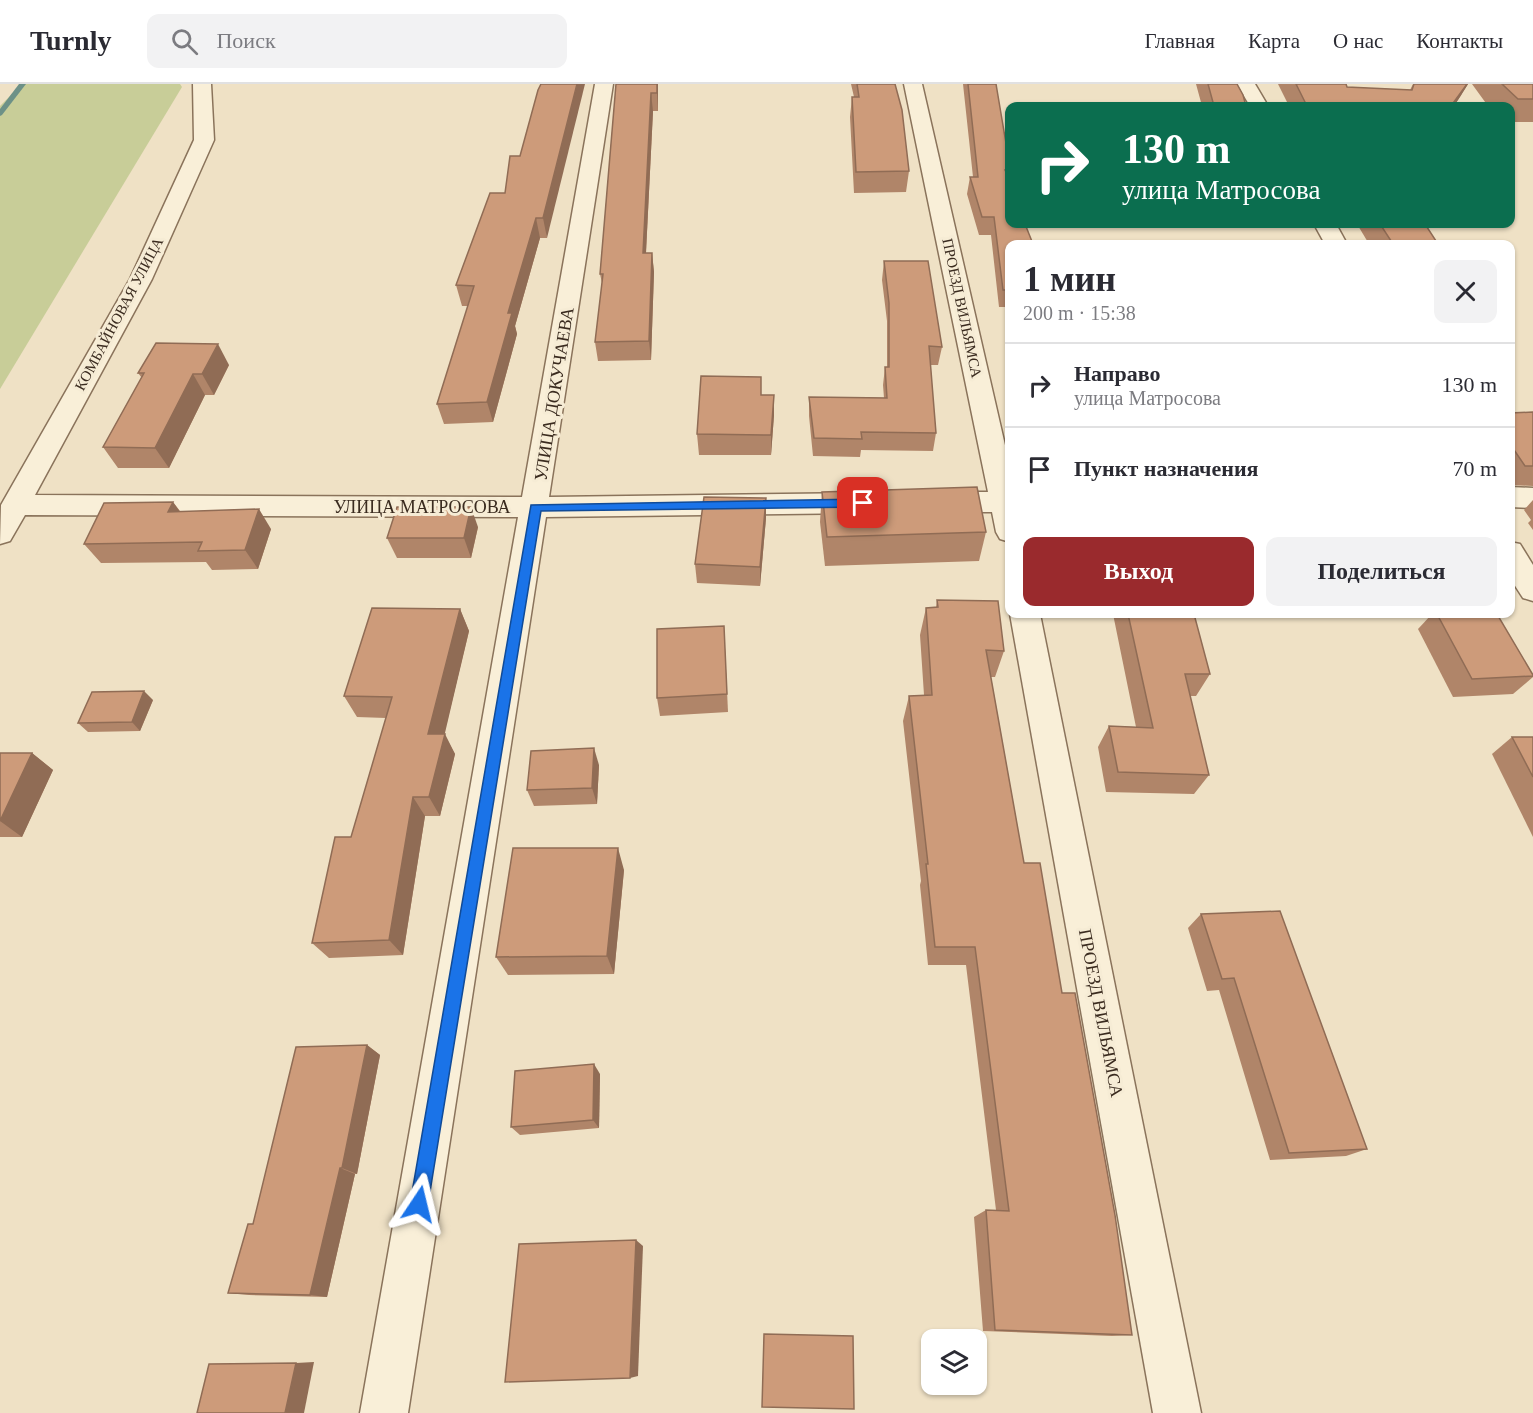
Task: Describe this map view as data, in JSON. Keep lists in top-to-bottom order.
{
  "streets": {
    "street": [
      "ПРОЕЗД ВИЛЬЯМСА",
      "КОМБАЙНОВАЯ УЛИЦА",
      "УЛИЦА ДОКУЧАЕВА",
      "УЛИЦА МАТРОСОВА"
    ]
  },
  "crossings": [
    ["КОМБАЙНОВАЯ УЛИЦА", "УЛИЦА МАТРОСОВА"],
    ["УЛИЦА ДОКУЧАЕВА", "УЛИЦА МАТРОСОВА"]
  ],
  "page": {
    "header": "Turnly",
    "search": "Поиск",
    "nav": [
      "Главная",
      "Карта",
      "О нас",
      "Контакты"
    ],
    "turn": ["130 m", "улица Матросова"],
    "heading": ["1 мин", "200 m · 15:38"],
    "list": [
      {
        "name": "Направо",
        "note": "улица Матросова",
        "value": "130 m"
      },
      {
        "name": "Пункт назначения",
        "value": "70 m"
      }
    ],
    "buttons": ["Выход", "Поделиться"]
  }
}
